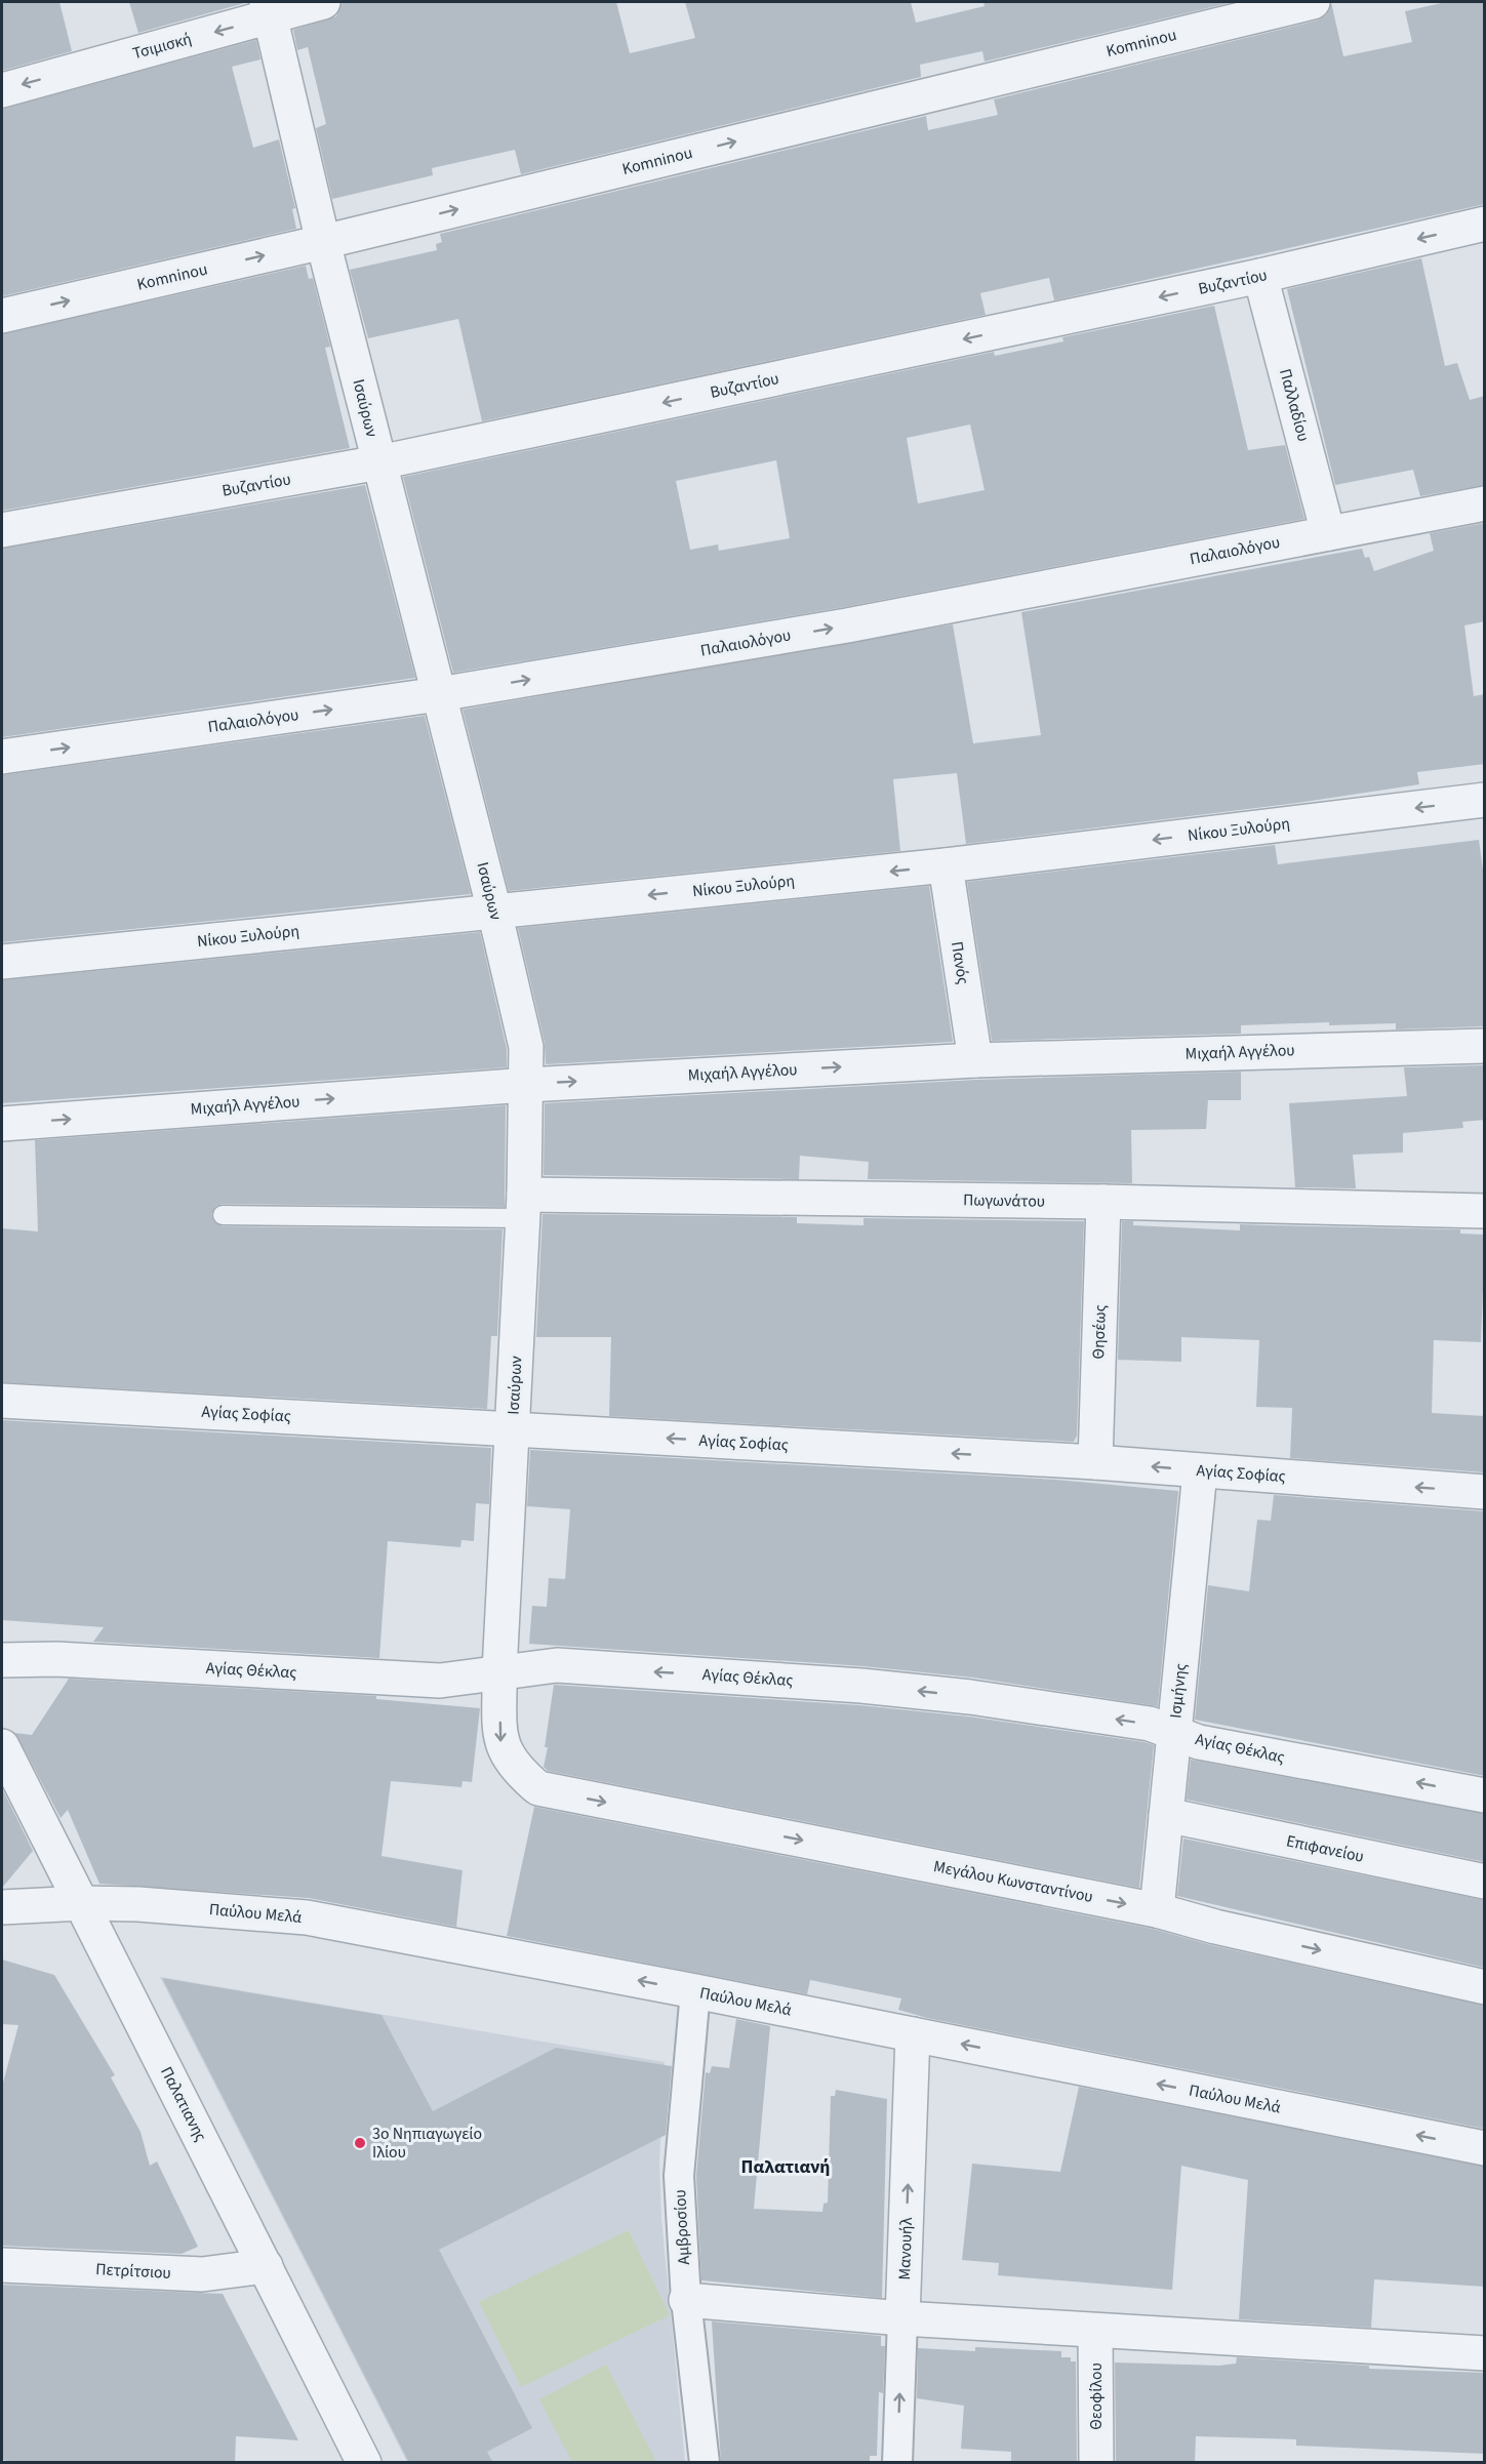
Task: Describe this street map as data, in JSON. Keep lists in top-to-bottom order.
{
  "streets": {
    "street": [
      "Komninou",
      "Τσιμισκή",
      "Βυζαντίου",
      "Παλλαδίου",
      "Ισαύρων",
      "Παλαιολόγου",
      "Νίκου Ξυλούρη",
      "Πανός",
      "Μιχαήλ Αγγέλου",
      "Πωγωνάτου",
      "Θησέως",
      "Αγίας Σοφίας",
      "Αγίας Θέκλας",
      "Ισμήνης",
      "Επιφανείου",
      "Μεγάλου Κωνσταντίνου",
      "Παύλου Μελά",
      "Παλατιανης",
      "Αμβροσίου",
      "Μανουήλ",
      "Πετρίτσιου",
      "Θεοφίλου"
    ]
  },
  "crossings": [
    ["Komninou", "Ισαύρων"],
    ["Τσιμισκή", "Ισαύρων"],
    ["Βυζαντίου", "Παλλαδίου"],
    ["Βυζαντίου", "Ισαύρων"],
    ["Παλλαδίου", "Παλαιολόγου"],
    ["Ισαύρων", "Παλαιολόγου"],
    ["Ισαύρων", "Νίκου Ξυλούρη"],
    ["Ισαύρων", "Μιχαήλ Αγγέλου"],
    ["Ισαύρων", "Πωγωνάτου"],
    ["Ισαύρων", "Αγίας Σοφίας"],
    ["Ισαύρων", "Αγίας Θέκλας"],
    ["Ισαύρων", "Μεγάλου Κωνσταντίνου"],
    ["Νίκου Ξυλούρη", "Πανός"],
    ["Πανός", "Μιχαήλ Αγγέλου"],
    ["Πωγωνάτου", "Θησέως"],
    ["Θησέως", "Αγίας Σοφίας"],
    ["Αγίας Σοφίας", "Ισμήνης"],
    ["Αγίας Θέκλας", "Ισμήνης"],
    ["Ισμήνης", "Επιφανείου"],
    ["Ισμήνης", "Μεγάλου Κωνσταντίνου"],
    ["Παύλου Μελά", "Παλατιανης"],
    ["Παύλου Μελά", "Αμβροσίου"],
    ["Παύλου Μελά", "Μανουήλ"],
    ["Παλατιανης", "Πετρίτσιου"]
  ],
  "one_way": [
    "Komninou",
    "Τσιμισκή",
    "Βυζαντίου",
    "Παλαιολόγου",
    "Νίκου Ξυλούρη",
    "Μιχαήλ Αγγέλου",
    "Αγίας Σοφίας",
    "Αγίας Θέκλας",
    "Μεγάλου Κωνσταντίνου",
    "Μανουήλ"
  ],
  "districts": ["Παλατιανή"],
  "places": ["3ο Νηπιαγωγείο Ιλίου"]
}
